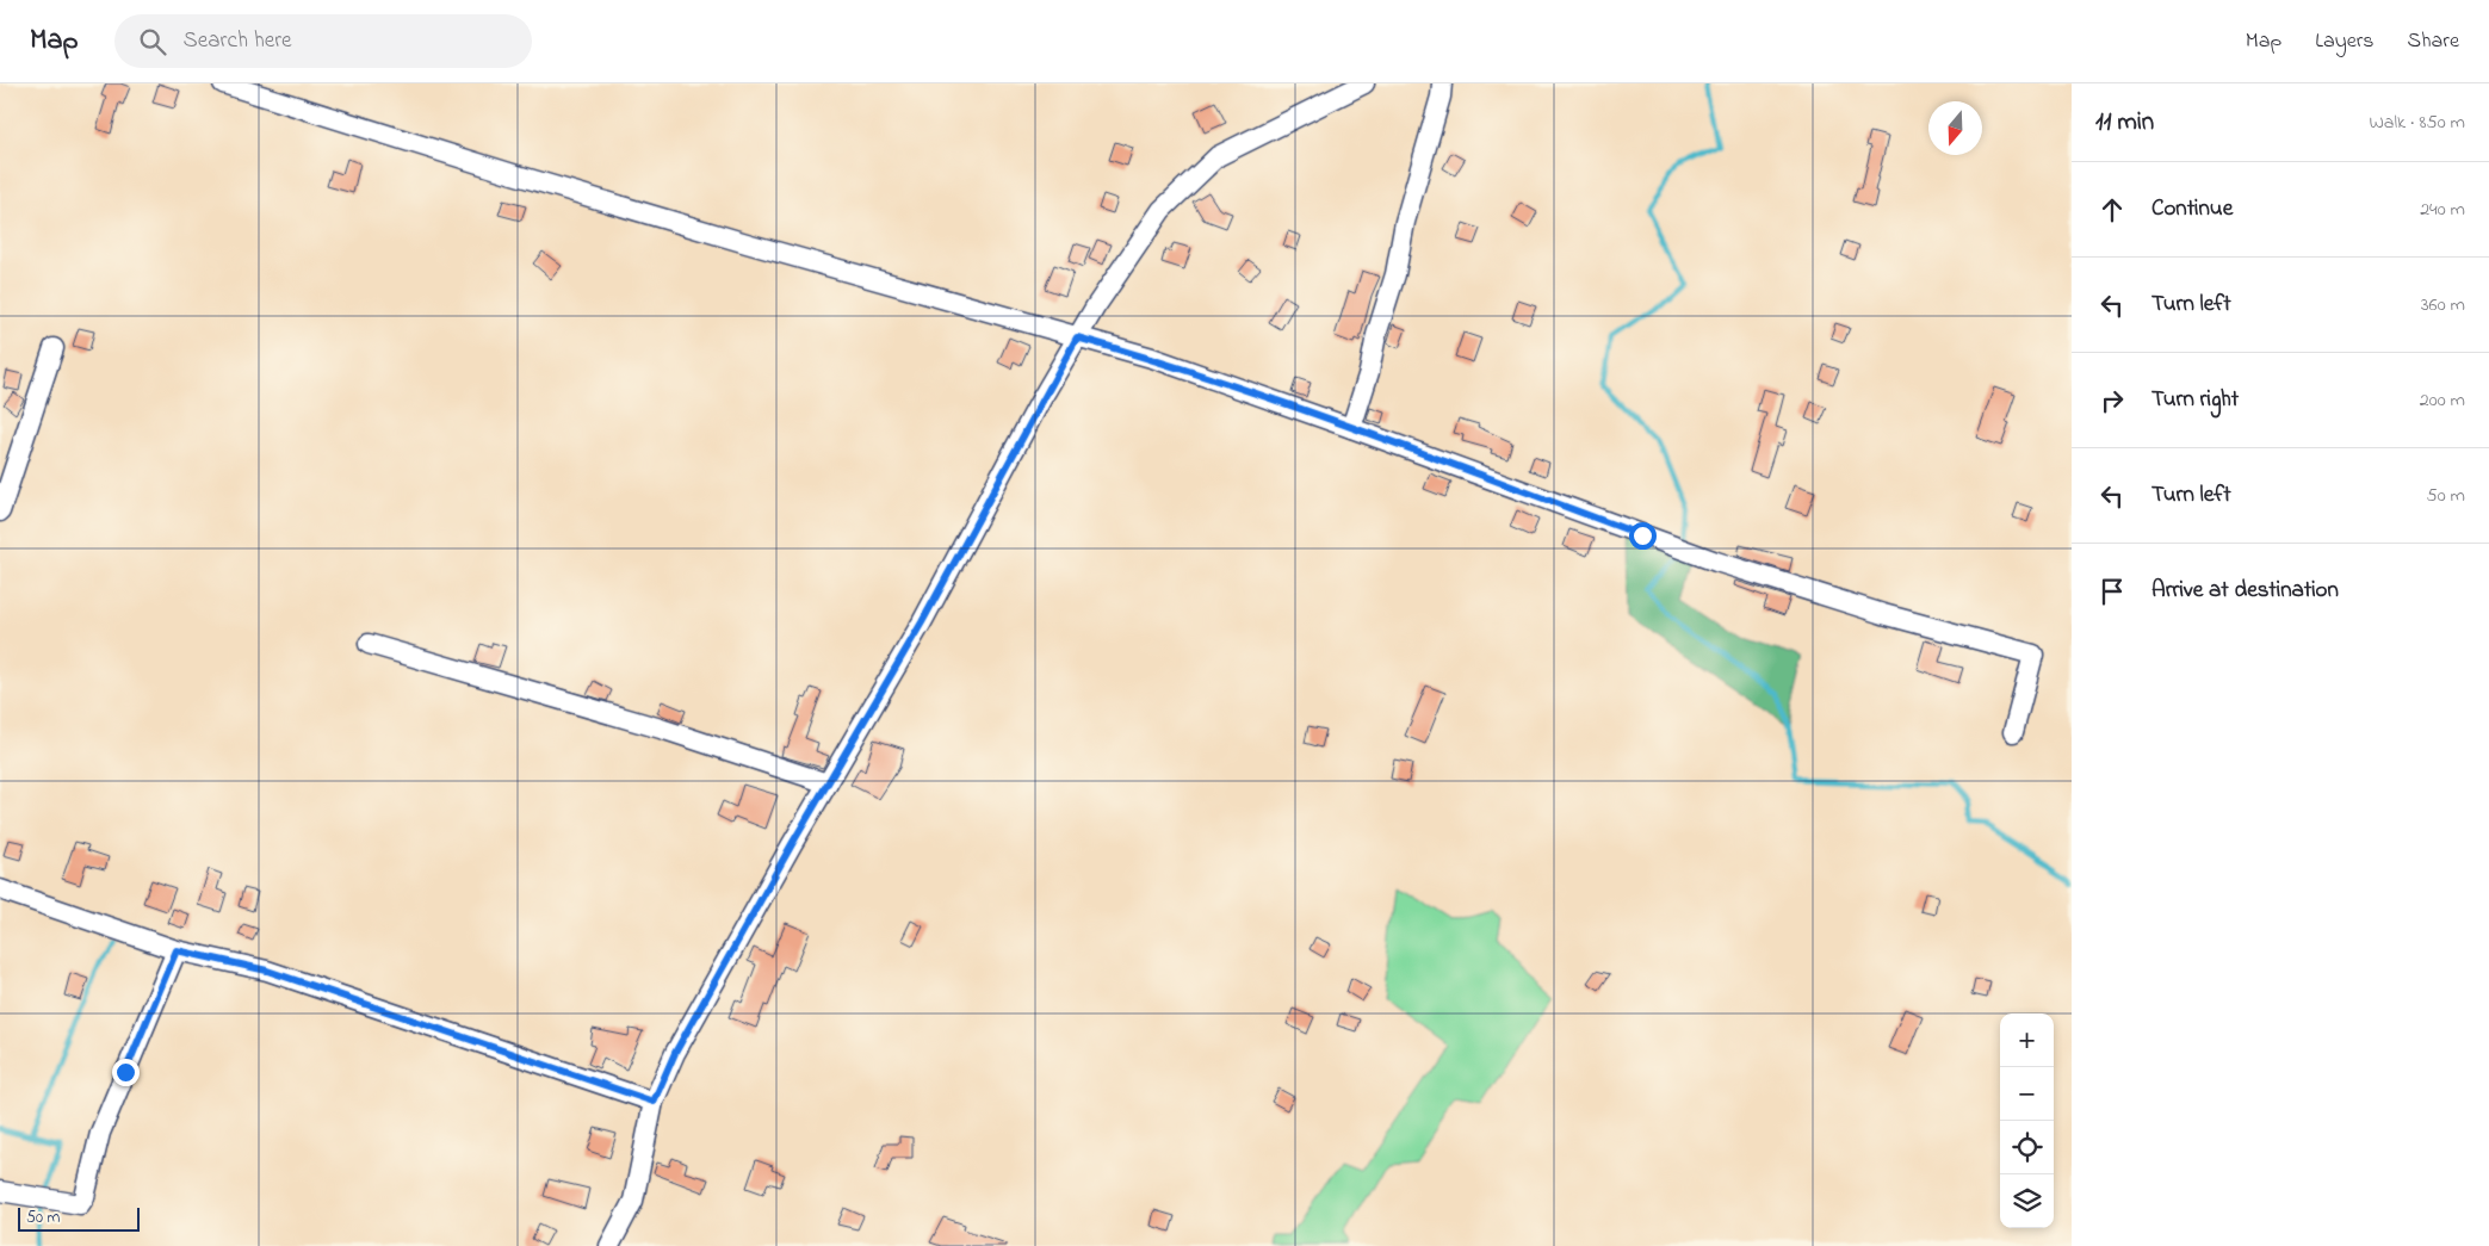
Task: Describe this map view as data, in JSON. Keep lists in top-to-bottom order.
{
  "scale_bar": "50 m",
  "north": "bottom",
  "page": {
    "header": "Map",
    "search": "Search here",
    "nav": ["Map", "Layers", "Share"],
    "heading": ["11 min", "Walk · 850 m"],
    "list": [
      ["Continue", "240 m"],
      ["Turn left", "360 m"],
      ["Turn right", "200 m"],
      ["Turn left", "50 m"],
      "Arrive at destination"
    ],
    "map_buttons": ["+", "−"],
    "scale": "50 m"
  }
}
